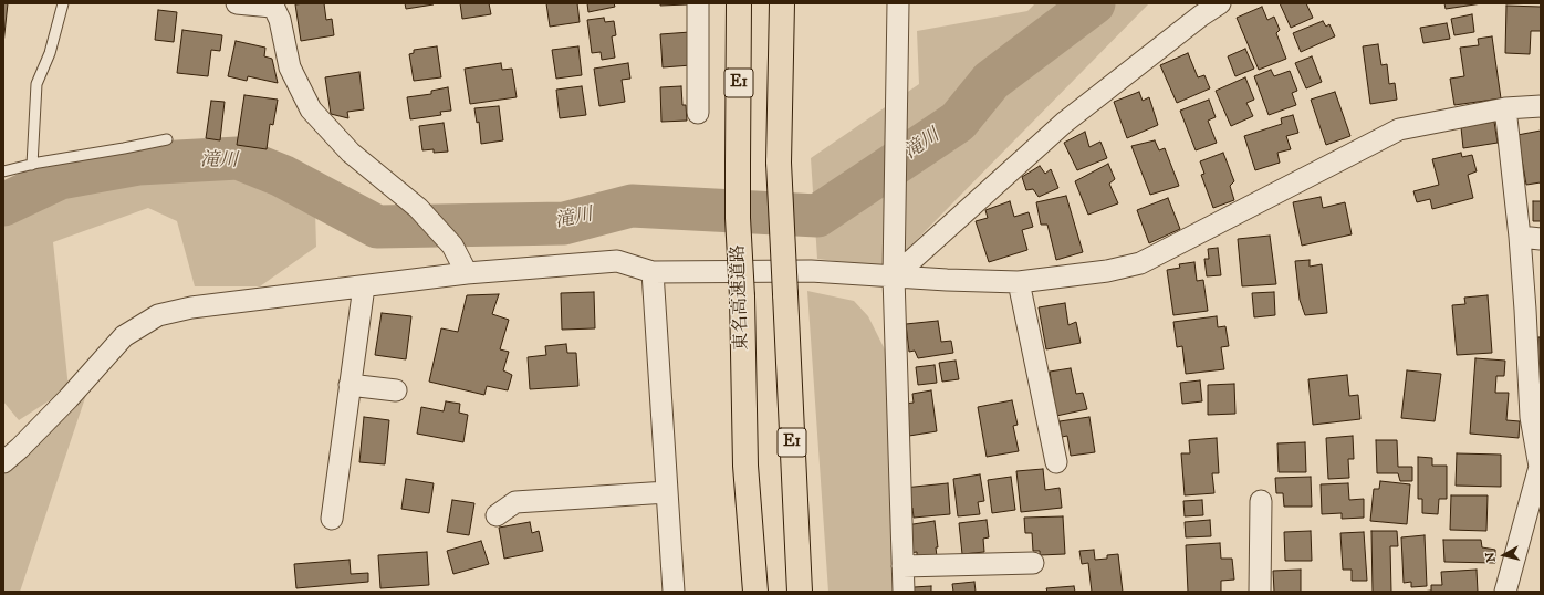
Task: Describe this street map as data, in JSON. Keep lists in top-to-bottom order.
{
  "streets": {
    "highway": ["E1", "東名高速道路"]
  },
  "water": ["滝川"],
  "north": "left"
}
